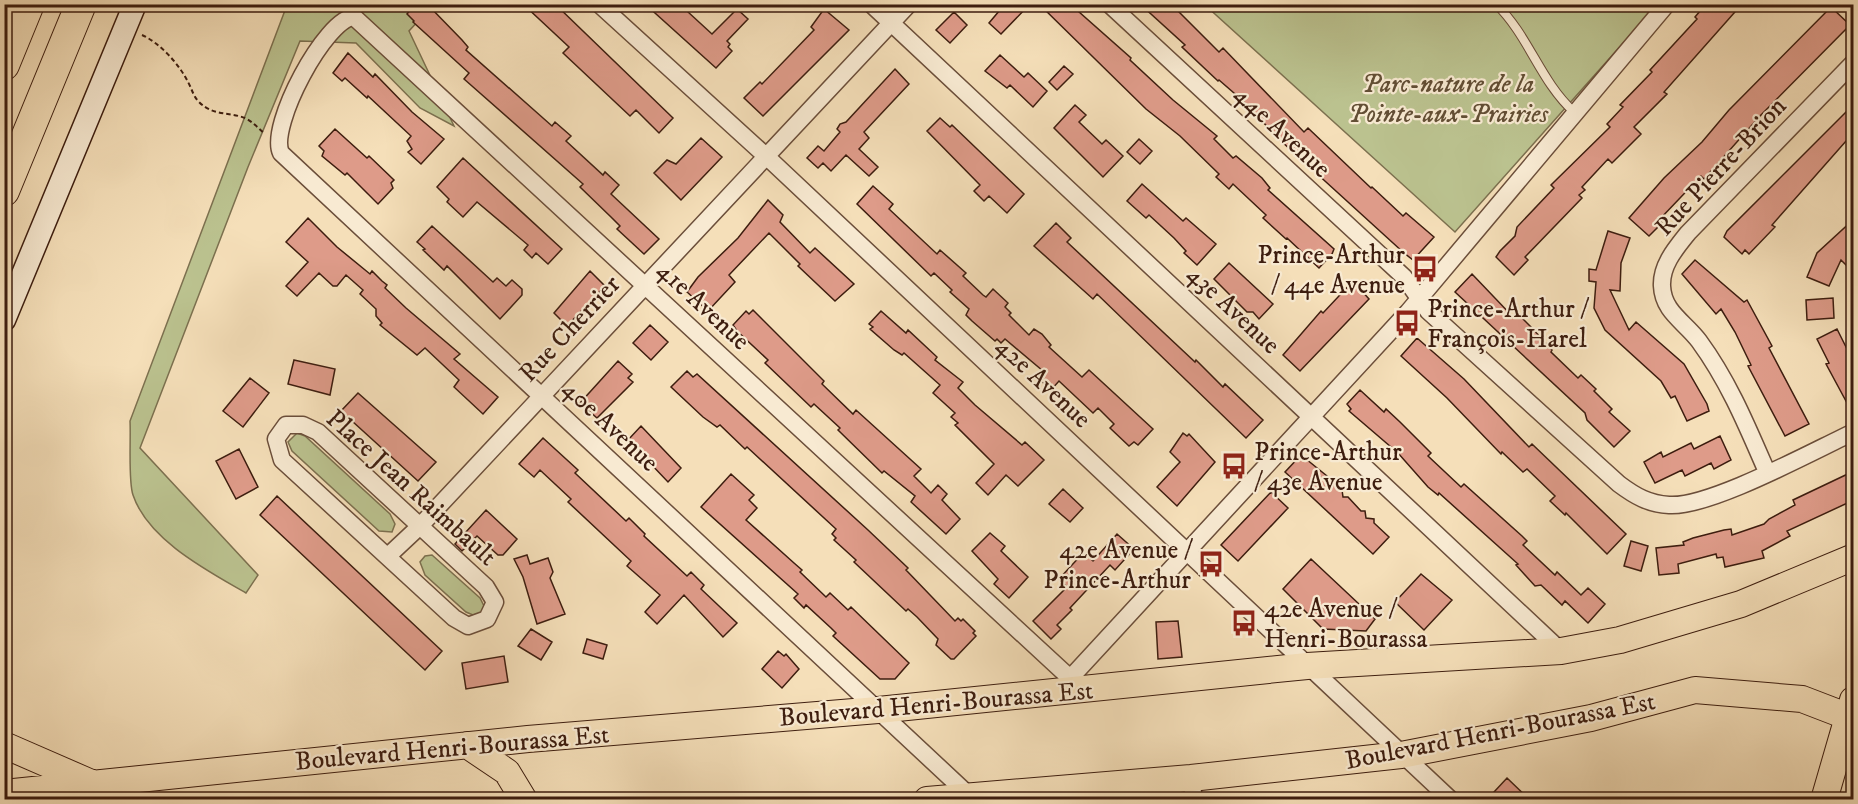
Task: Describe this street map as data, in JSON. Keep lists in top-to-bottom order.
{
  "streets": {
    "main road": ["Boulevard Henri-Bourassa Est"],
    "street": [
      "44e Avenue",
      "Rue Pierre-Brion",
      "41e Avenue",
      "43e Avenue",
      "Rue Cherrier",
      "42e Avenue",
      "40e Avenue",
      "Place Jean Raimbault"
    ]
  },
  "crossings": [
    ["44e Avenue", "Rue Pierre-Brion"],
    ["41e Avenue", "Rue Cherrier"],
    ["41e Avenue", "40e Avenue"],
    ["41e Avenue", "Boulevard Henri-Bourassa Est"],
    ["43e Avenue", "Rue Cherrier"],
    ["43e Avenue", "Boulevard Henri-Bourassa Est"],
    ["Rue Cherrier", "42e Avenue"],
    ["Rue Cherrier", "40e Avenue"],
    ["Rue Cherrier", "Place Jean Raimbault"],
    ["42e Avenue", "Boulevard Henri-Bourassa Est"],
    ["40e Avenue", "Boulevard Henri-Bourassa Est"]
  ],
  "parks": ["Parc-nature de la Pointe-aux-Prairies"],
  "places": {
    "bus stop": [
      "Prince-Arthur / 44e Avenue",
      "Prince-Arthur / François-Harel",
      "Prince-Arthur / 43e Avenue",
      "42e Avenue / Prince-Arthur",
      "42e Avenue / Henri-Bourassa"
    ]
  }
}
